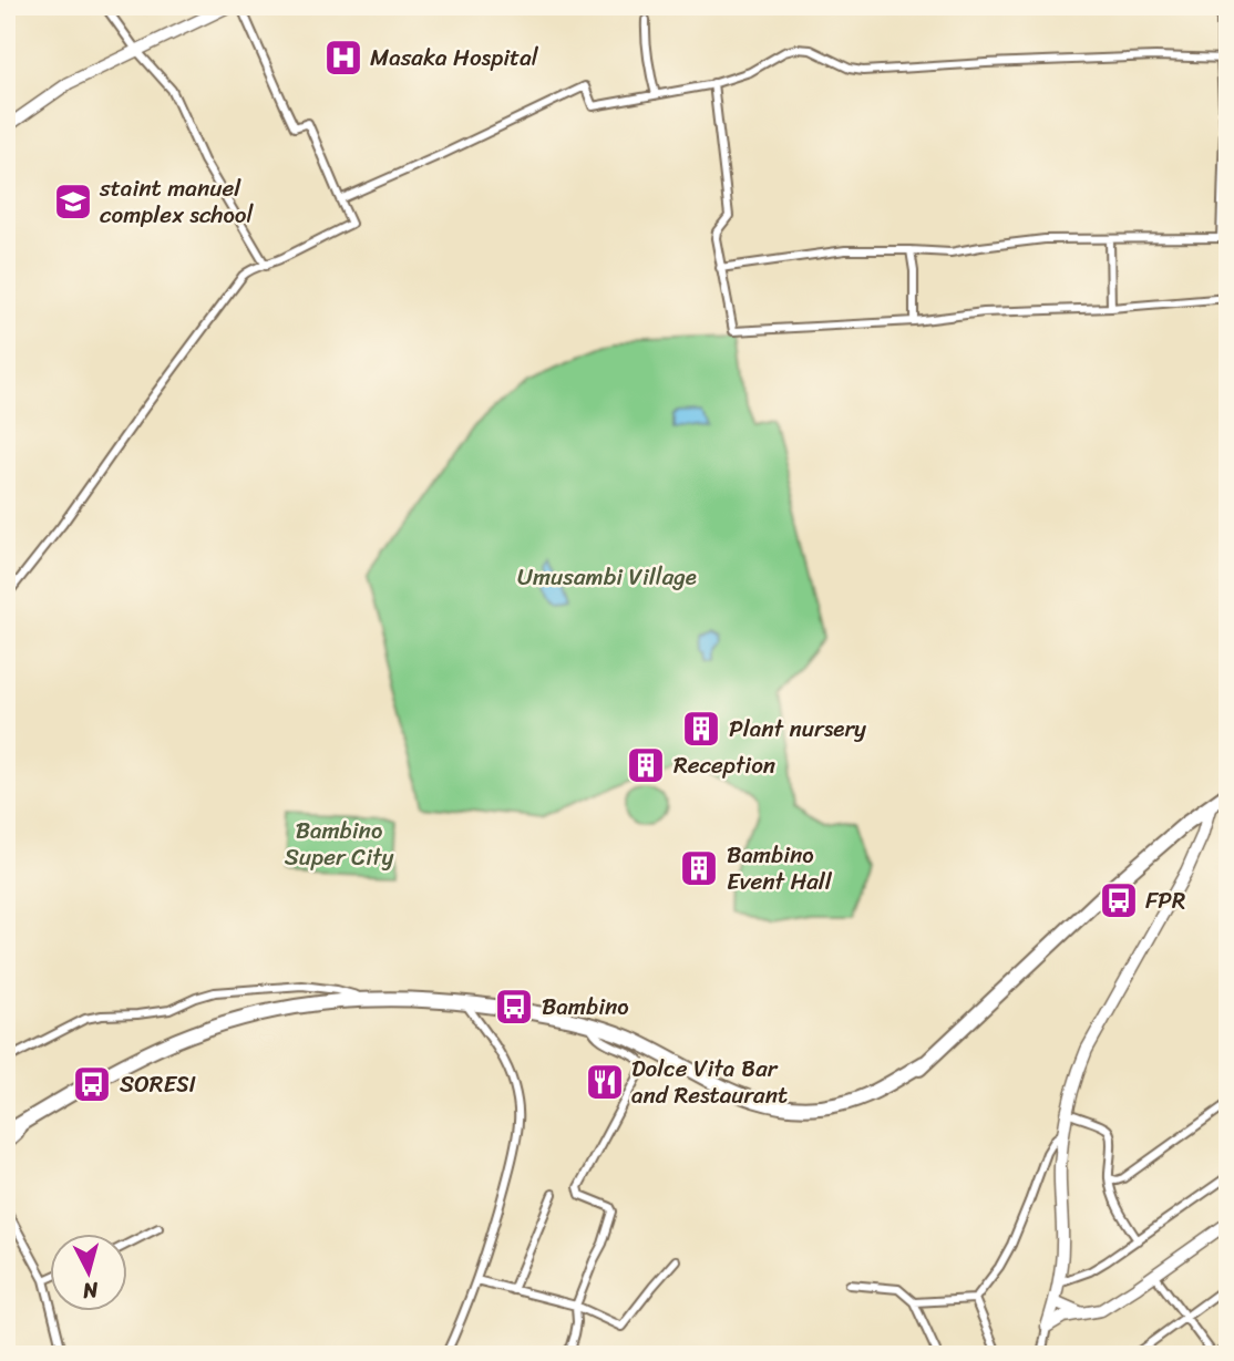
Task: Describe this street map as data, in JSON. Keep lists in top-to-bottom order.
{
  "parks": ["Umusambi Village", "Bambino Super City"],
  "places": {
    "hospital": ["Masaka Hospital"],
    "school or university": ["staint manuel complex school"],
    "building": ["Plant nursery", "Reception", "Bambino Event Hall"],
    "bus stop": ["FPR", "Bambino", "SORESI"],
    "restaurant": ["Dolce Vita Bar and Restaurant"]
  },
  "north": "bottom"
}
